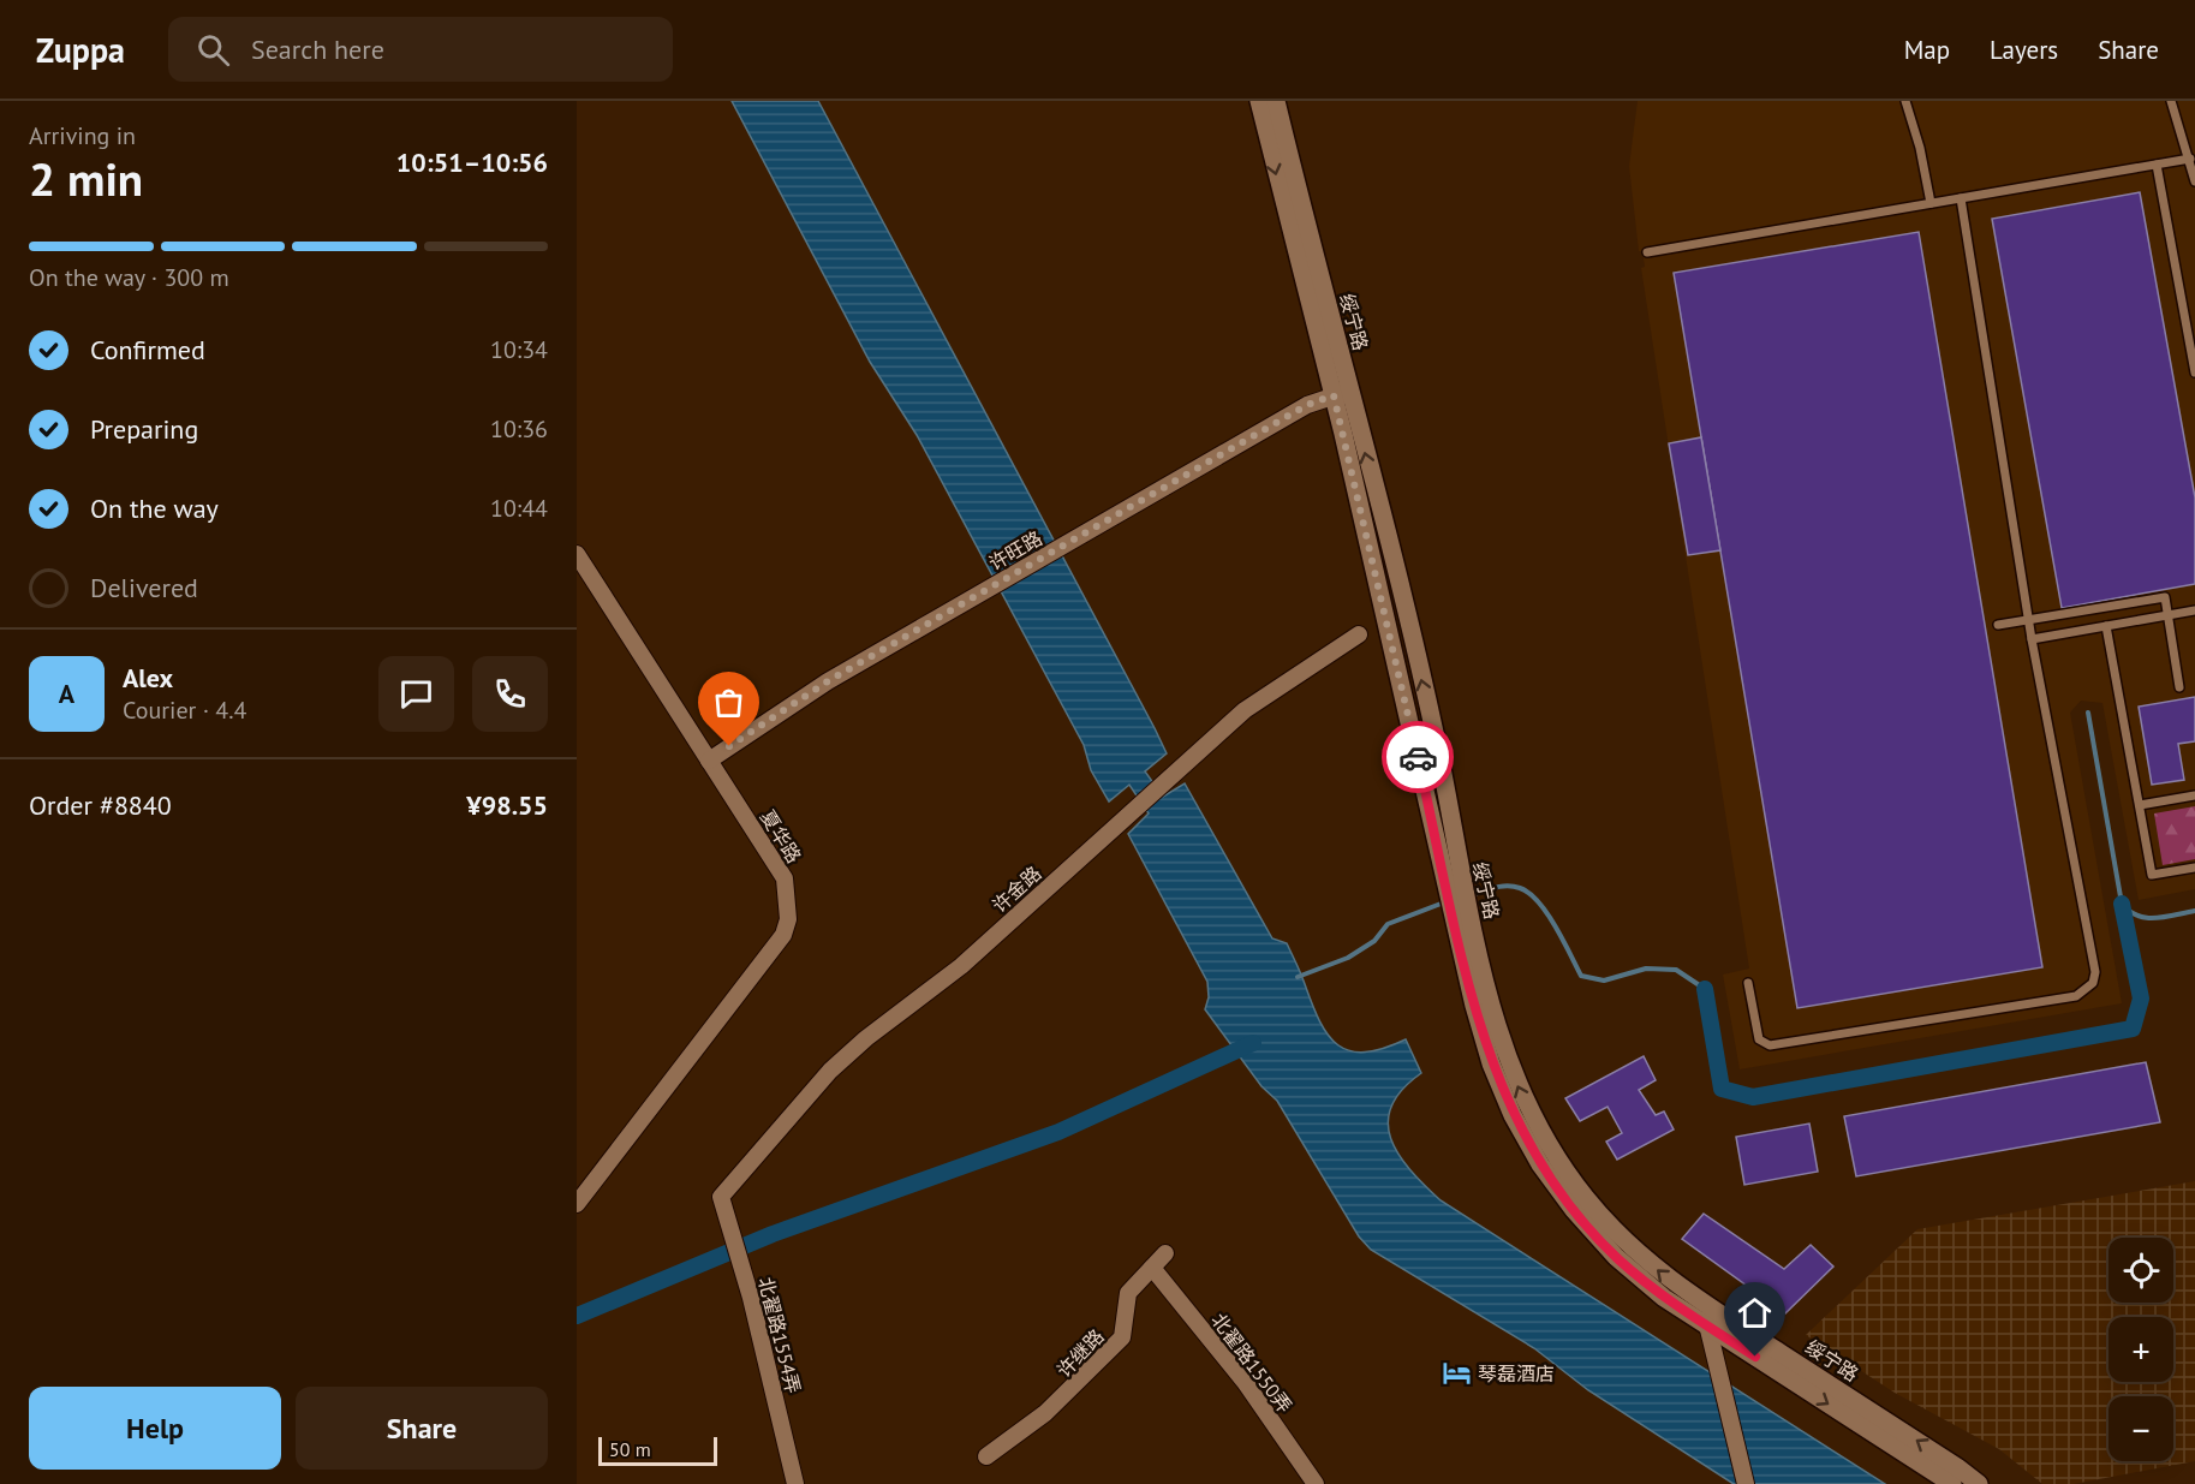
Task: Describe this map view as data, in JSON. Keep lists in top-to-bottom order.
{
  "streets": {
    "main road": ["绥宁路"],
    "street": [
      "许旺路",
      "夏华路",
      "许金路",
      "北翟路1554弄",
      "许继路",
      "北翟路1550弄"
    ]
  },
  "crossings": [
    ["绥宁路", "许旺路"],
    ["许旺路", "夏华路"],
    ["许金路", "北翟路1554弄"],
    ["许继路", "北翟路1550弄"]
  ],
  "places": {
    "hotel": ["琴磊酒店"]
  },
  "scale_bar": "50 m",
  "page": {
    "header": "Zuppa",
    "search": "Search here",
    "nav": ["Map", "Layers", "Share"],
    "heading": ["2 min", "Arriving in", "10:51–10:56"],
    "panel": [
      "Alex",
      "Courier · 4.4",
      "Order #8840",
      "¥98.55"
    ],
    "bar": "On the way · 300 m",
    "list": [
      ["Confirmed", "10:34"],
      ["Preparing", "10:36"],
      ["On the way", "10:44"],
      "Delivered"
    ],
    "round": "A",
    "map_buttons": ["+", "−"],
    "buttons": ["Help", "Share"],
    "scale": "50 m"
  }
}
